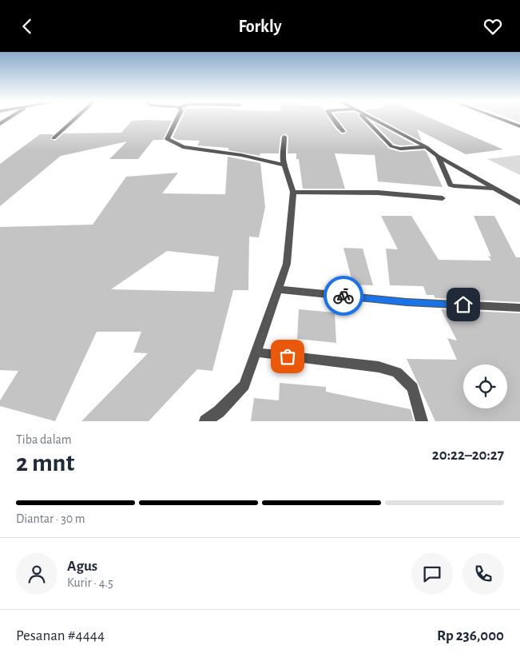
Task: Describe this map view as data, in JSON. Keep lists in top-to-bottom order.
{
  "page": {
    "header": "Forkly",
    "heading": ["2 mnt", "Tiba dalam", "20:22–20:27"],
    "panel": [
      "Agus",
      "Kurir · 4.5",
      "Pesanan #4444",
      "Rp 236,000"
    ],
    "bar": "Diantar · 30 m"
  }
}
